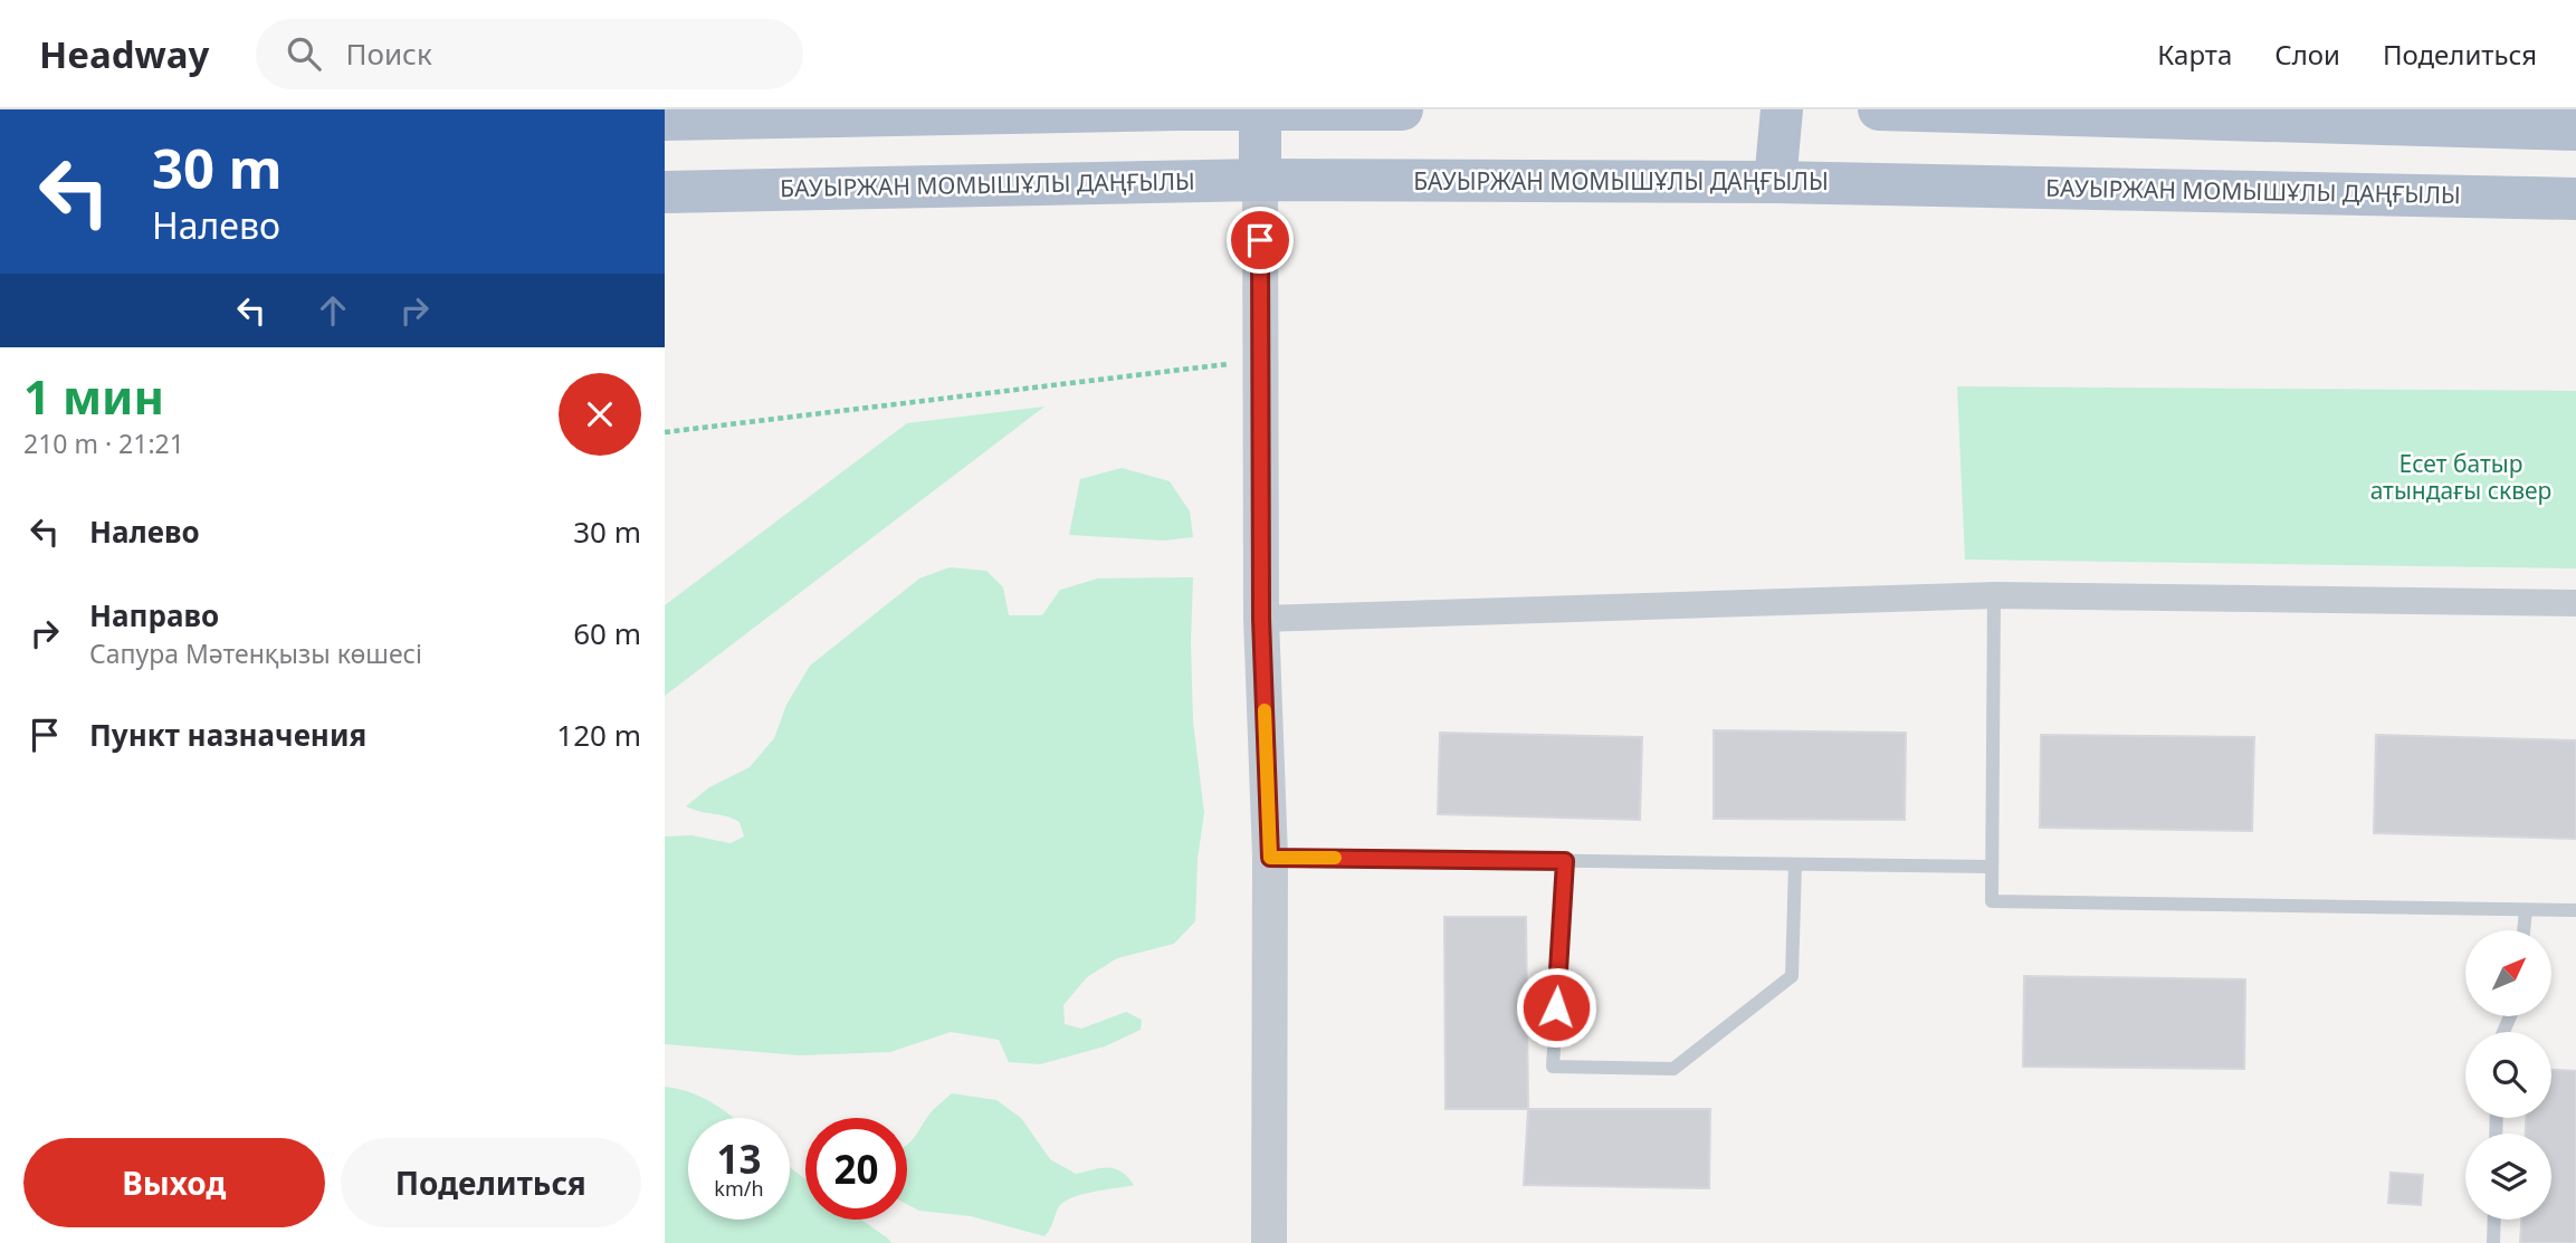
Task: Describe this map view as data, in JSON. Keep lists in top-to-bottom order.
{
  "streets": {
    "main road": ["БАУЫРЖАН МОМЫШҰЛЫ ДАҢҒЫЛЫ"]
  },
  "parks": ["Есет батыр атындағы сквер"],
  "north": "top right",
  "page": {
    "header": "Headway",
    "search": "Поиск",
    "nav": ["Карта", "Слои", "Поделиться"],
    "turn": ["30 m", "Налево"],
    "heading": ["1 мин", "210 m · 21:21"],
    "list": [
      {
        "name": "Налево",
        "value": "30 m"
      },
      {
        "name": "Направо",
        "note": "Сапура Мәтенқызы көшесі",
        "value": "60 m"
      },
      {
        "name": "Пункт назначения",
        "value": "120 m"
      }
    ],
    "speed": "13 km/h",
    "limit": "20",
    "buttons": ["Выход", "Поделиться"]
  }
}
